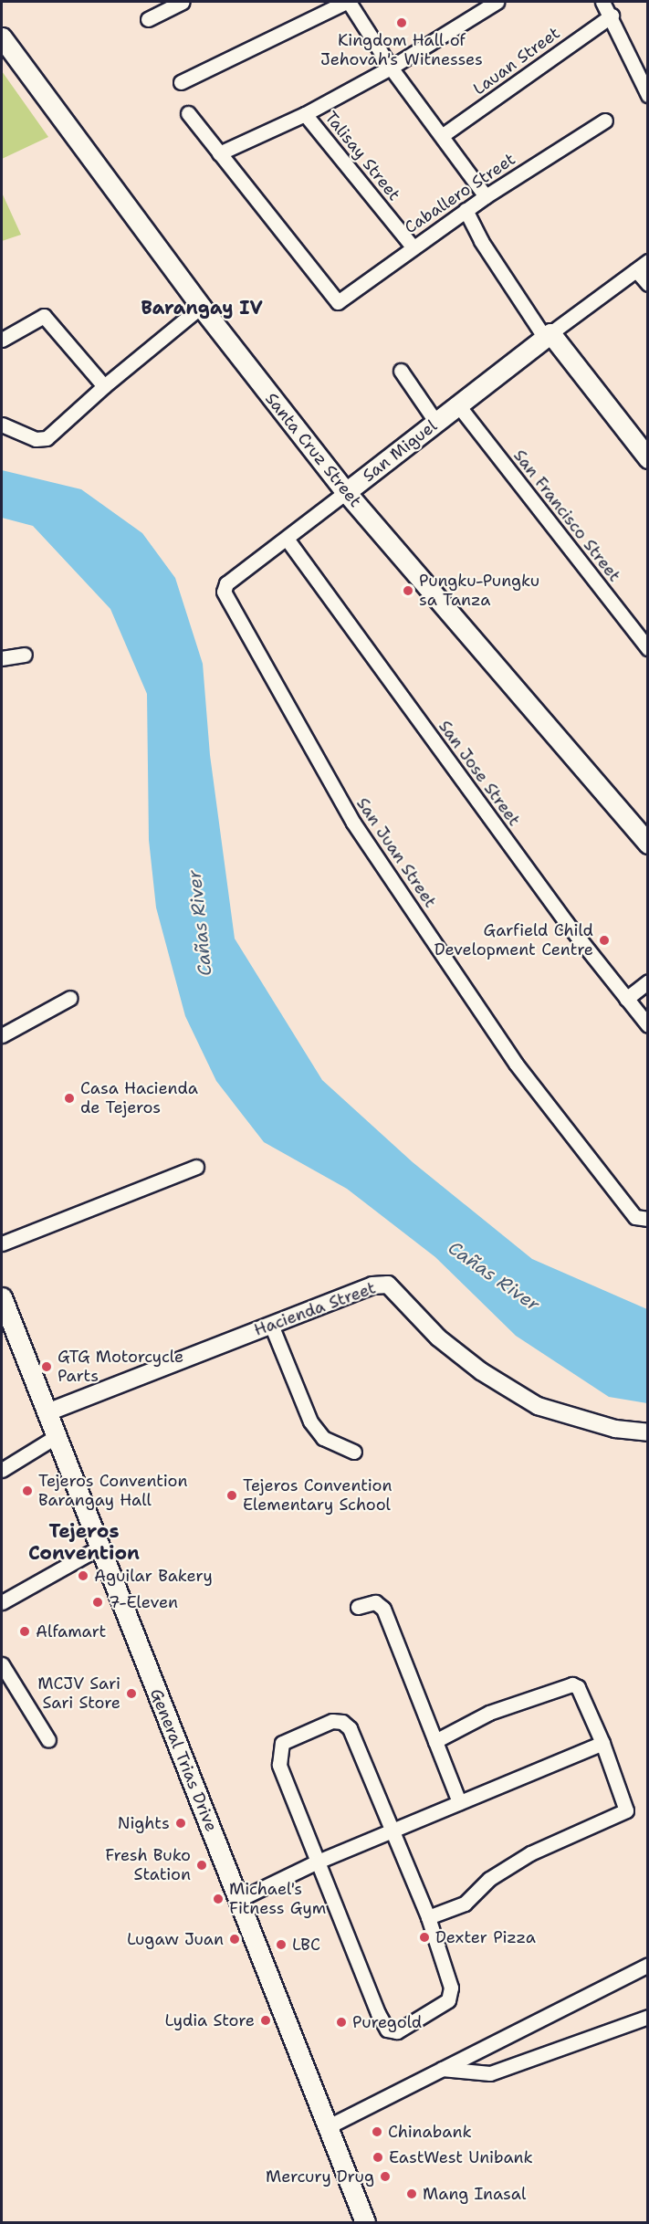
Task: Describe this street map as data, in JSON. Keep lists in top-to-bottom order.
{
  "streets": {
    "main road": ["Santa Cruz Street", "San Miguel", "General Trias Drive"],
    "street": [
      "Lauan Street",
      "Talisay Street",
      "Caballero Street",
      "San Francisco Street",
      "San Jose Street",
      "San Juan Street",
      "Hacienda Street"
    ]
  },
  "crossings": [
    ["Talisay Street", "Caballero Street"],
    ["Santa Cruz Street", "San Miguel"],
    ["San Miguel", "San Francisco Street"],
    ["San Miguel", "San Jose Street"],
    ["San Miguel", "San Juan Street"],
    ["Hacienda Street", "General Trias Drive"]
  ],
  "districts": ["Barangay IV", "Tejeros Convention"],
  "water": ["Cañas River"],
  "places": [
    "Kingdom Hall of Jehovah's Witnesses",
    "Pungku-Pungku sa Tanza",
    "Garfield Child Development Centre",
    "Casa Hacienda de Tejeros",
    "GTG Motorcycle Parts",
    "Tejeros Convention Barangay Hall",
    "Tejeros Convention Elementary School",
    "Aguilar Bakery",
    "7-Eleven",
    "Alfamart",
    "MCJV Sari Sari Store",
    "Nights",
    "Fresh Buko Station",
    "Michael's Fitness Gym",
    "Dexter Pizza",
    "Lugaw Juan",
    "LBC",
    "Lydia Store",
    "Puregold",
    "Chinabank",
    "EastWest Unibank",
    "Mercury Drug",
    "Mang Inasal"
  ]
}
